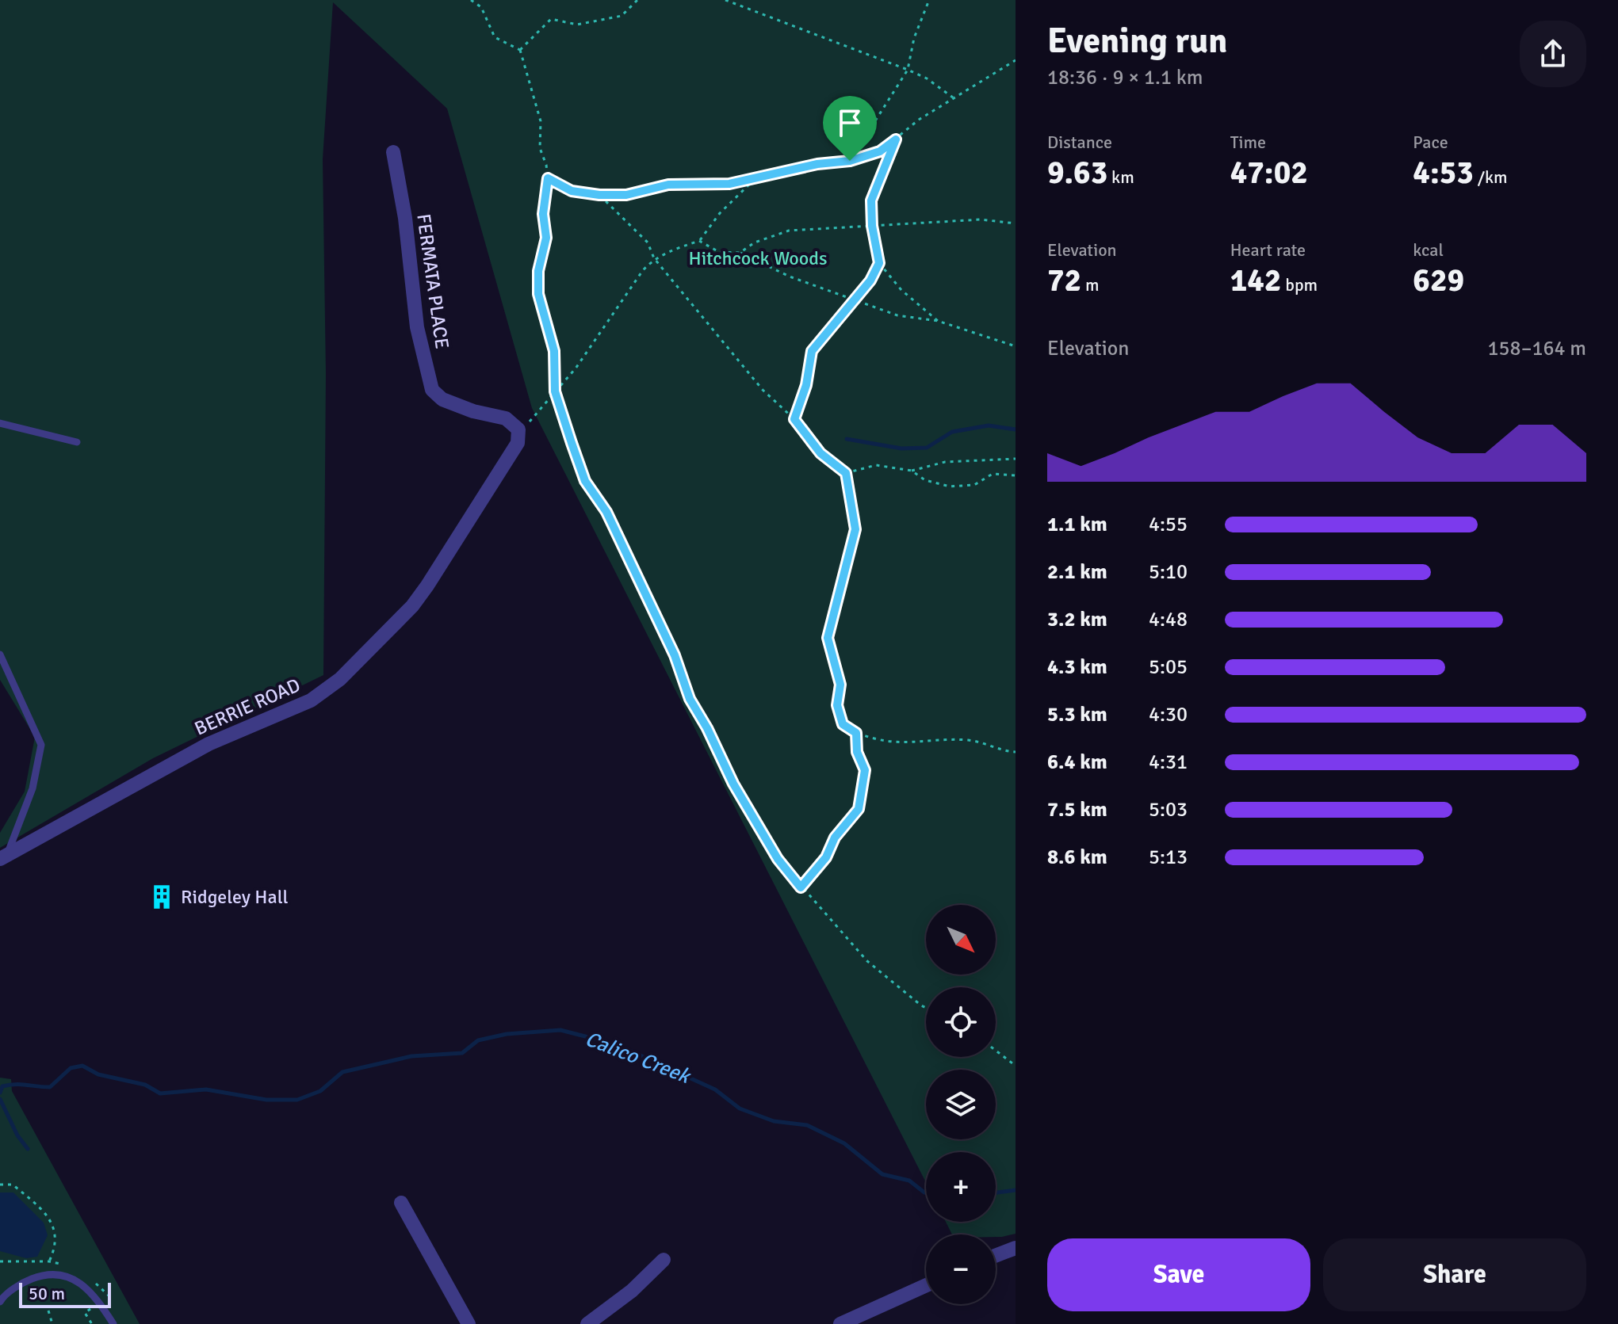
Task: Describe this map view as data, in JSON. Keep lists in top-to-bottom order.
{
  "streets": {
    "street": ["FERMATA PLACE", "BERRIE ROAD"]
  },
  "crossings": [
    ["FERMATA PLACE", "BERRIE ROAD"]
  ],
  "water": ["Calico Creek"],
  "parks": ["Hitchcock Woods"],
  "places": {
    "building": ["Ridgeley Hall"]
  },
  "scale_bar": "50 m",
  "north": "bottom right",
  "page": {
    "heading": ["Evening run", "18:36 · 9 × 1.1 km"],
    "stats": [
      ["Distance", "9.63 km"],
      ["Time", "47:02"],
      ["Pace", "4:53 /km"],
      ["Elevation", "72 m"],
      ["Heart rate", "142 bpm"],
      ["kcal", "629"]
    ],
    "chart": ["Elevation", "158–164 m"],
    "list": [
      {
        "name": "1.1 km",
        "note": "4:55"
      },
      {
        "name": "2.1 km",
        "note": "5:10"
      },
      {
        "name": "3.2 km",
        "note": "4:48"
      },
      {
        "name": "4.3 km",
        "note": "5:05"
      },
      {
        "name": "5.3 km",
        "note": "4:30"
      },
      {
        "name": "6.4 km",
        "note": "4:31"
      },
      {
        "name": "7.5 km",
        "note": "5:03"
      },
      {
        "name": "8.6 km",
        "note": "5:13"
      }
    ],
    "map_buttons": ["+", "−"],
    "buttons": ["Save", "Share"],
    "scale": "50 m"
  }
}
